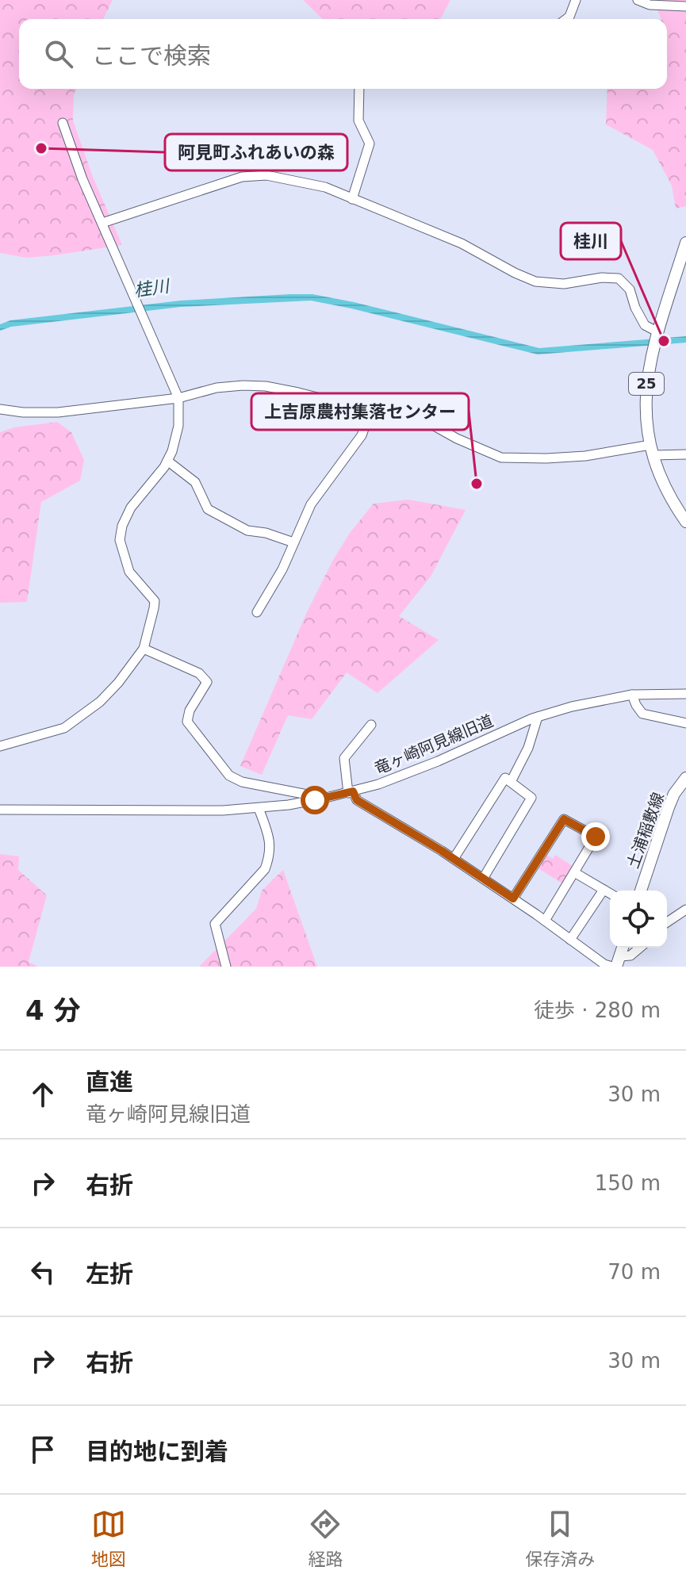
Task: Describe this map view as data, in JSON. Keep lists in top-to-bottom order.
{
  "streets": {
    "main road": ["25", "土浦稲敷線"],
    "street": ["竜ヶ崎阿見線旧道"]
  },
  "water": ["桂川"],
  "places": ["阿見町ふれあいの森", "桂川", "上吉原農村集落センター"],
  "page": {
    "search": "ここで検索",
    "heading": ["4 分", "徒歩 · 280 m"],
    "list": [
      ["直進", "竜ヶ崎阿見線旧道", "30 m"],
      ["右折", "150 m"],
      ["左折", "70 m"],
      ["右折", "30 m"],
      "目的地に到着"
    ],
    "nav": ["地図", "経路", "保存済み"]
  }
}
